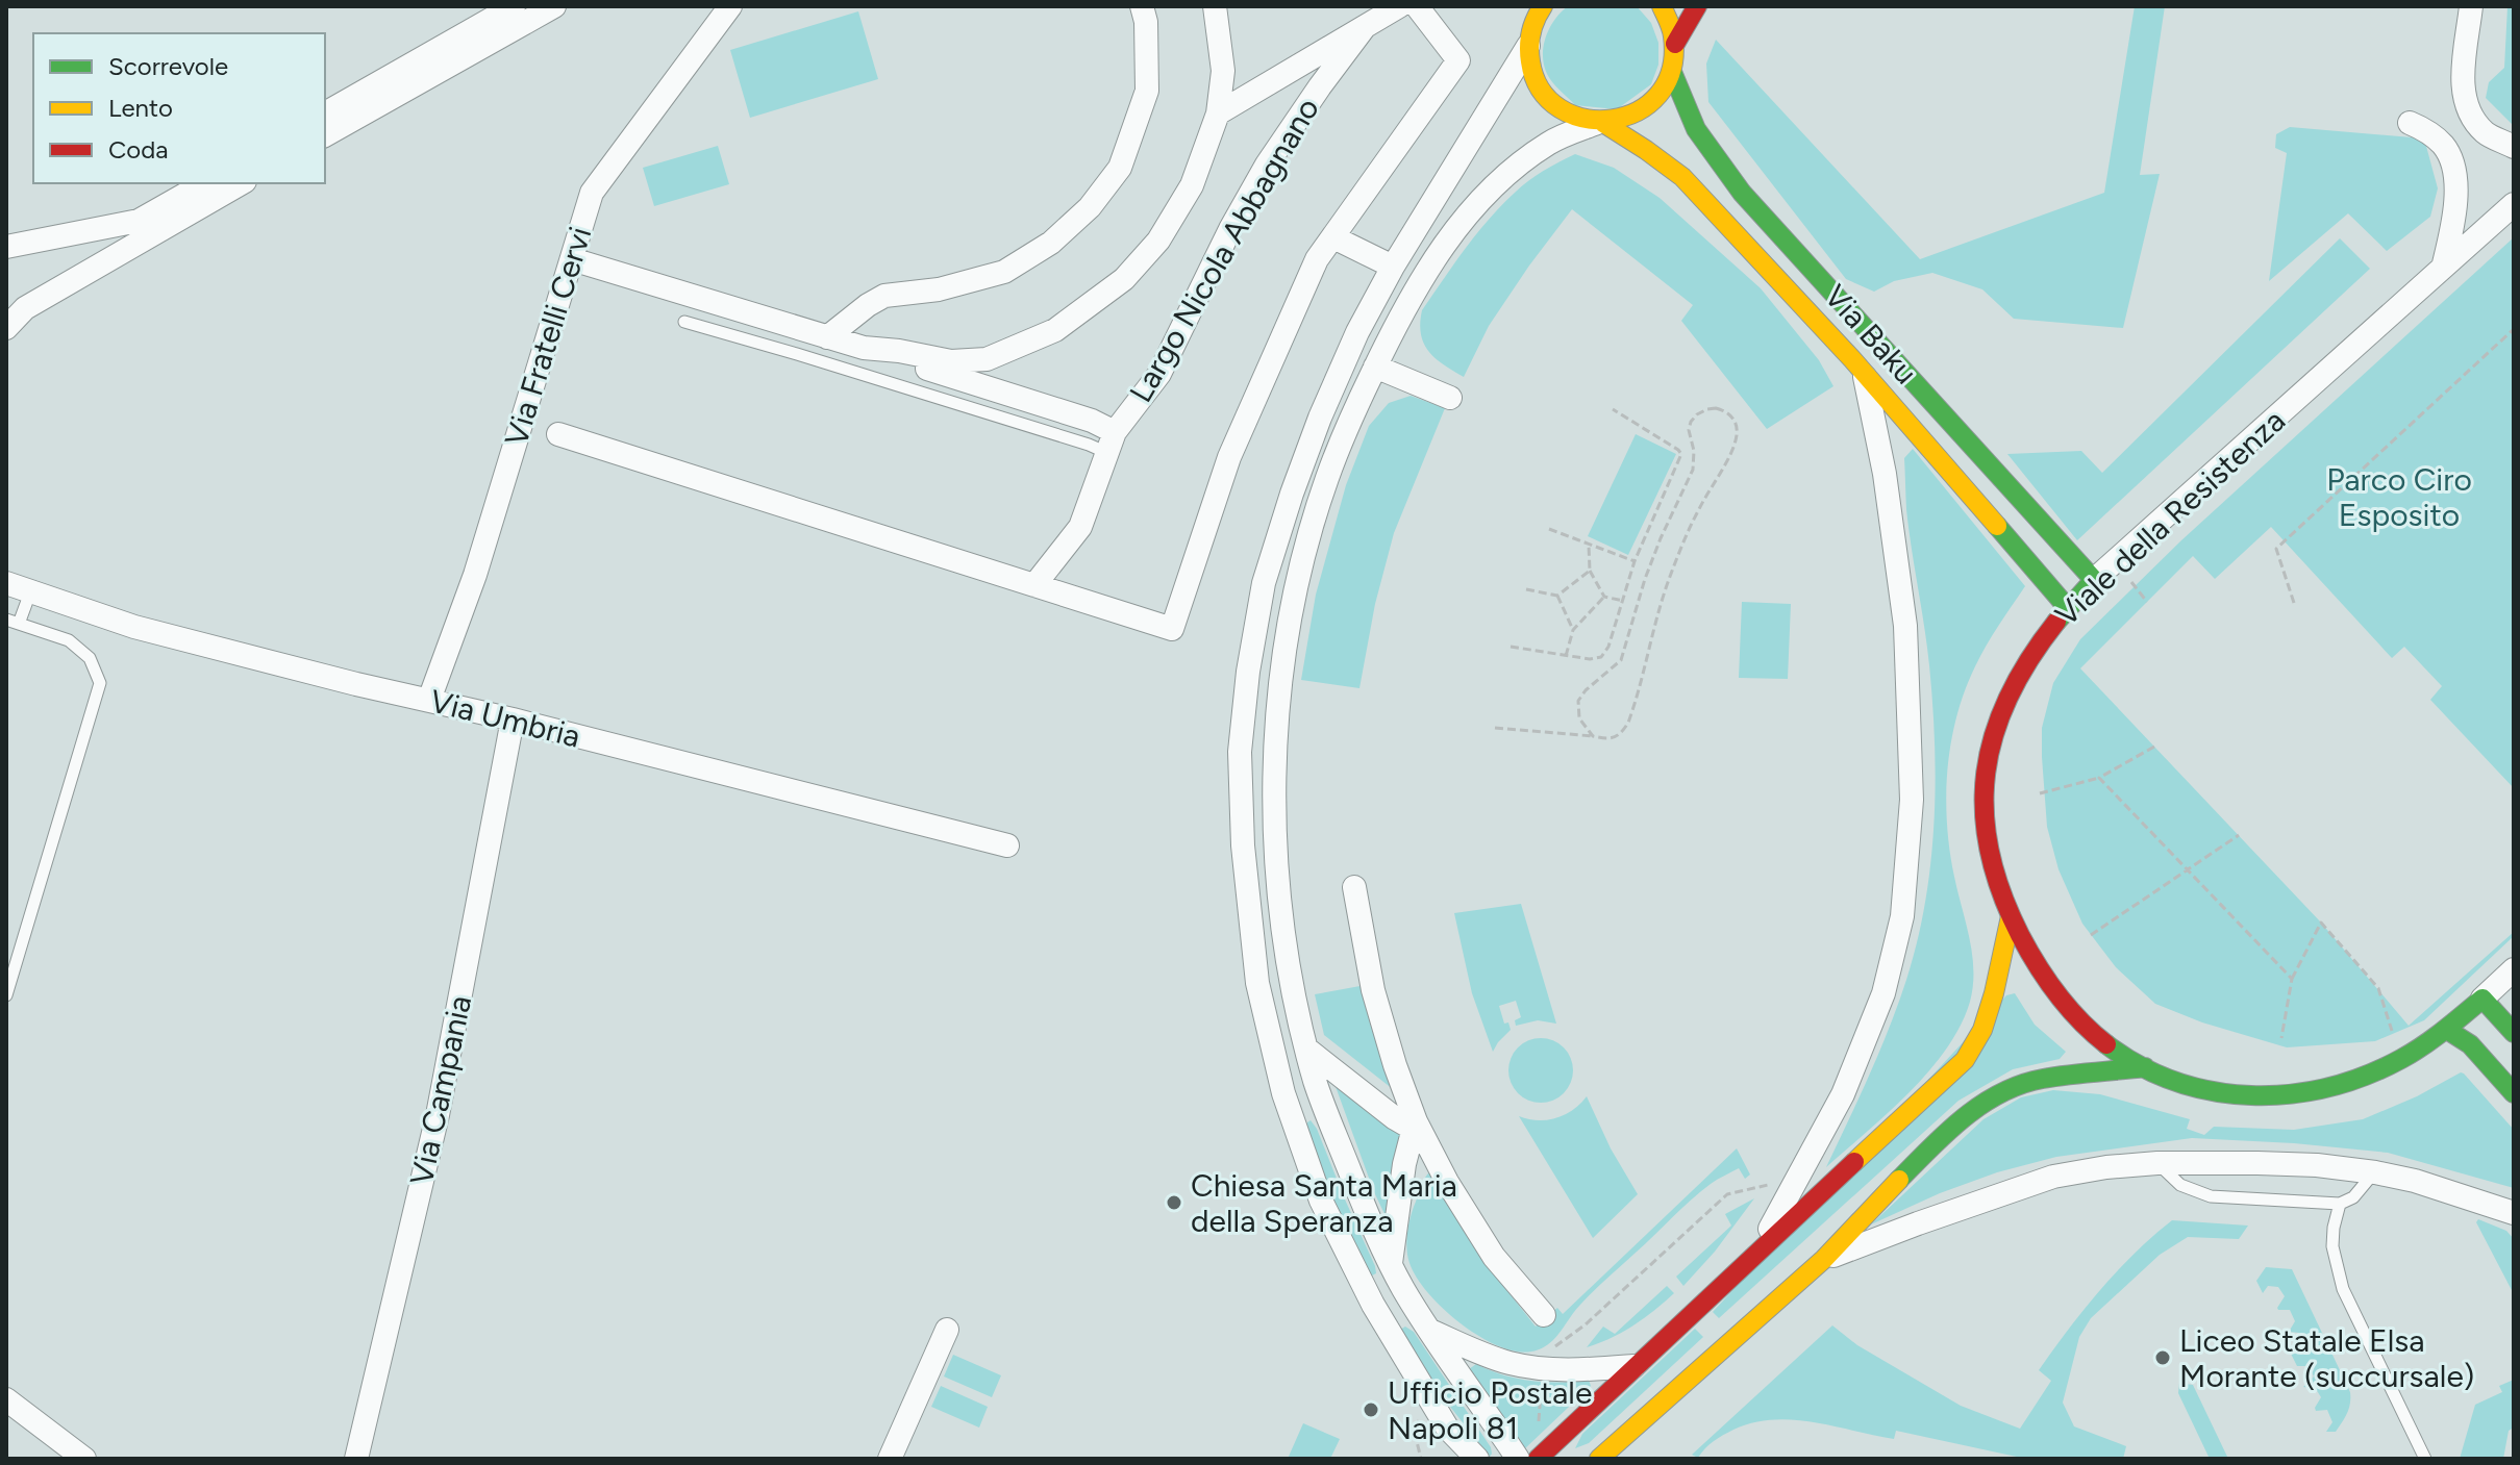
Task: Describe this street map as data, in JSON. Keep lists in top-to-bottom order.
{
  "streets": {
    "main road": ["Via Baku", "Viale della Resistenza"],
    "street": [
      "Largo Nicola Abbagnano",
      "Via Fratelli Cervi",
      "Via Umbria",
      "Via Campania"
    ]
  },
  "crossings": [
    ["Via Baku", "Viale della Resistenza"],
    ["Via Fratelli Cervi", "Via Umbria"],
    ["Via Umbria", "Via Campania"]
  ],
  "parks": ["Parco Ciro Esposito"],
  "places": ["Chiesa Santa Maria della Speranza", "Liceo Statale Elsa Morante (succursale)", "Ufficio Postale Napoli 81"],
  "legend": ["Scorrevole", "Lento", "Coda"]
}
